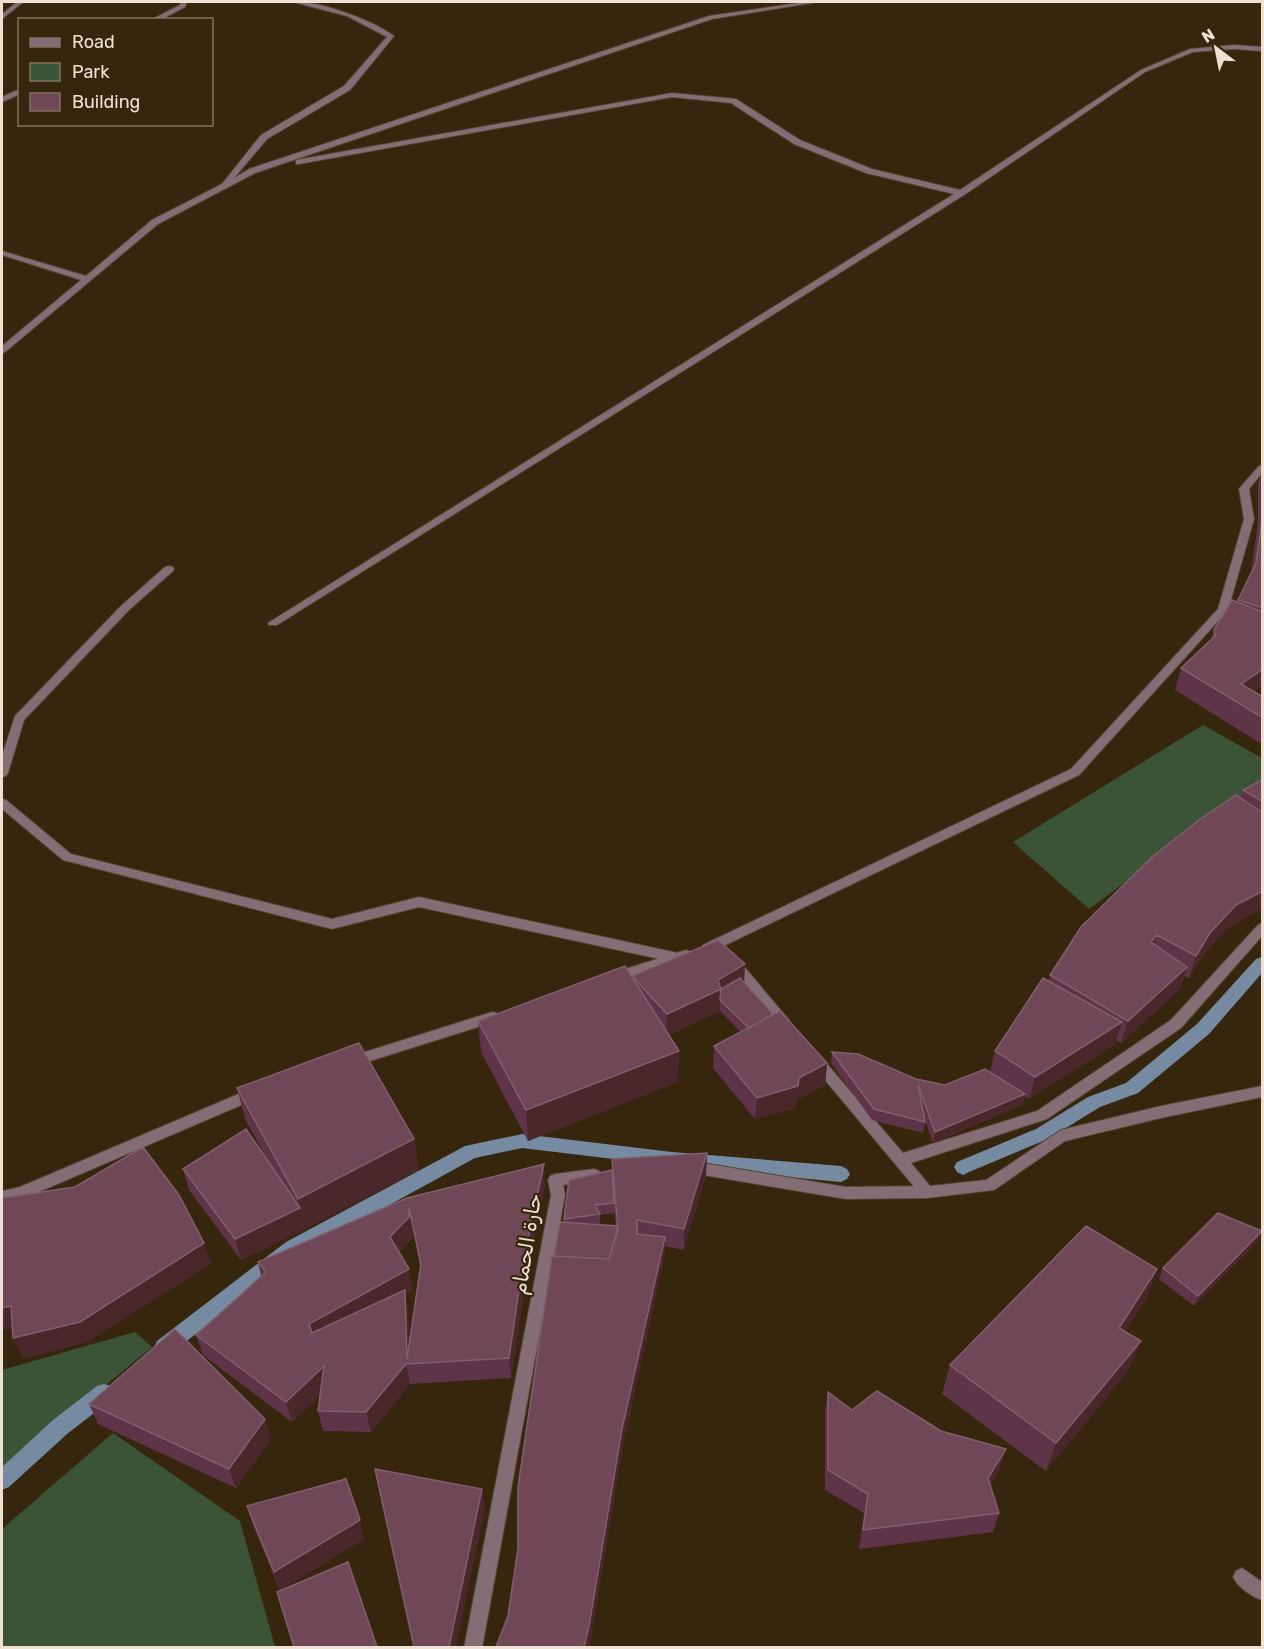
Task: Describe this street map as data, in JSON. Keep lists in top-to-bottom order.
{
  "streets": {
    "street": ["حارة الحمام"]
  },
  "legend": ["Road", "Park", "Building"],
  "north": "top left"
}
